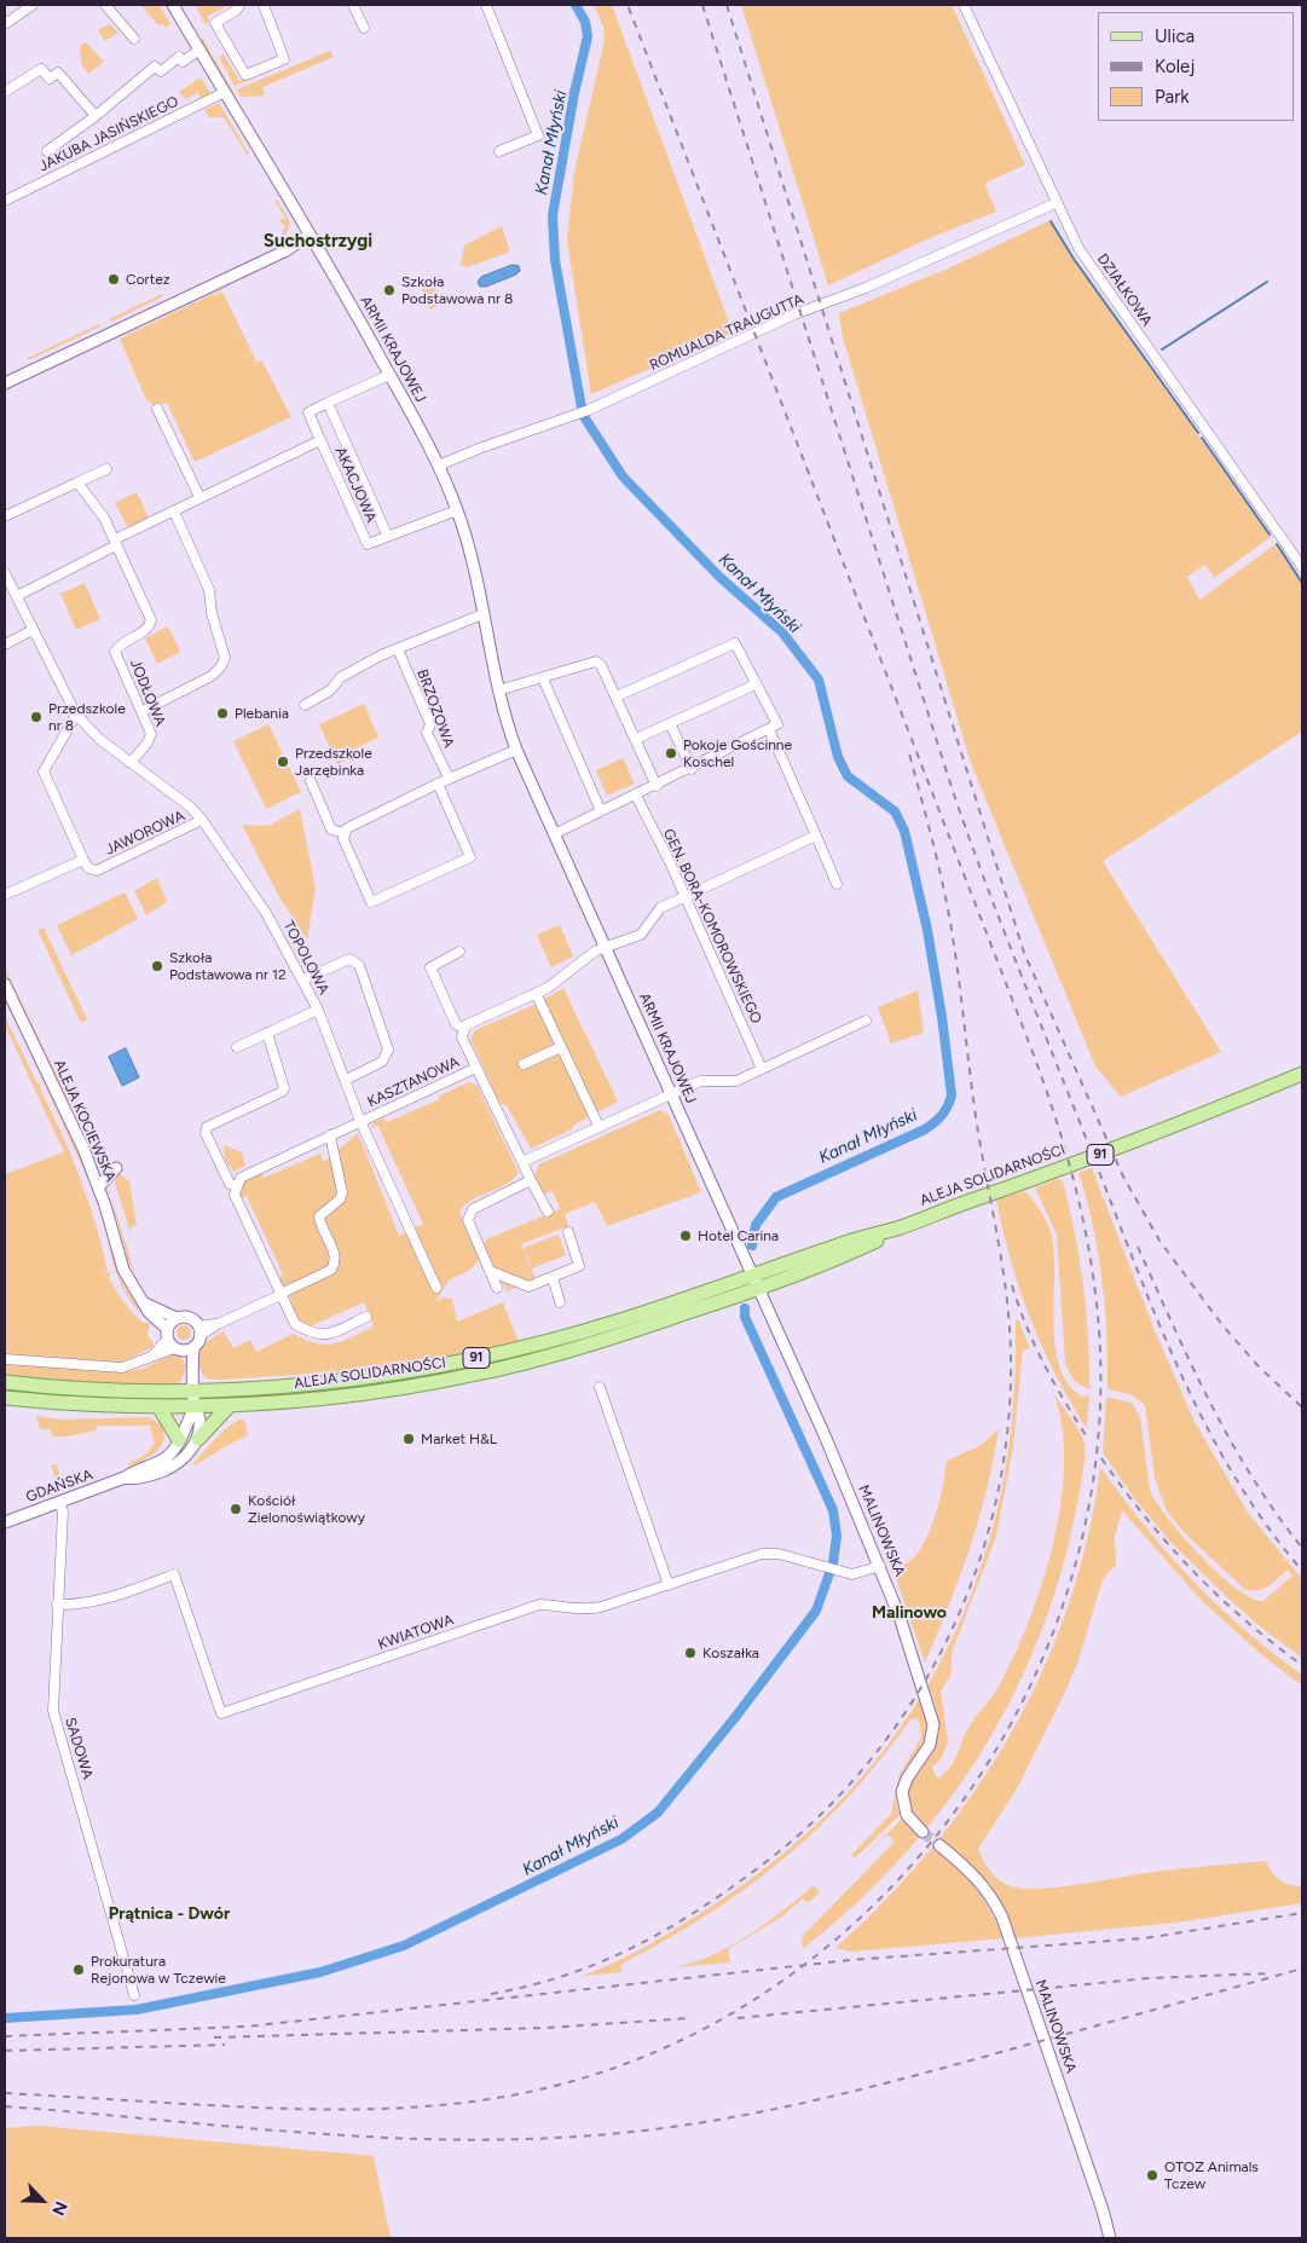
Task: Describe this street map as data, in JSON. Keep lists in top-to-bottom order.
{
  "streets": {
    "main road": ["91", "ALEJA SOLIDARNOŚCI"],
    "street": [
      "JAKUBA JASIŃSKIEGO",
      "DZIAŁKOWA",
      "ROMUALDA TRAUGUTTA",
      "ARMII KRAJOWEJ",
      "AKACJOWA",
      "JODŁOWA",
      "BRZOZOWA",
      "JAWOROWA",
      "GEN. BORA-KOMOROWSKIEGO",
      "TOPOLOWA",
      "KASZTANOWA",
      "ALEJA KOCIEWSKA",
      "GDAŃSKA",
      "MALINOWSKA",
      "KWIATOWA",
      "SADOWA"
    ]
  },
  "crossings": [
    ["JAKUBA JASIŃSKIEGO", "ARMII KRAJOWEJ"],
    ["DZIAŁKOWA", "ROMUALDA TRAUGUTTA"],
    ["ROMUALDA TRAUGUTTA", "ARMII KRAJOWEJ"],
    ["ARMII KRAJOWEJ", "AKACJOWA"],
    ["ARMII KRAJOWEJ", "ALEJA SOLIDARNOŚCI"],
    ["ARMII KRAJOWEJ", "MALINOWSKA"],
    ["AKACJOWA", "JODŁOWA"],
    ["JAWOROWA", "TOPOLOWA"],
    ["TOPOLOWA", "KASZTANOWA"],
    ["ALEJA SOLIDARNOŚCI", "GDAŃSKA"],
    ["ALEJA SOLIDARNOŚCI", "MALINOWSKA"],
    ["GDAŃSKA", "SADOWA"],
    ["MALINOWSKA", "KWIATOWA"],
    ["KWIATOWA", "SADOWA"]
  ],
  "districts": ["Suchostrzygi", "Malinowo", "Prątnica - Dwór"],
  "water": ["Kanał Młyński"],
  "places": [
    "Cortez",
    "Szkoła Podstawowa nr 8",
    "Plebania",
    "Przedszkole nr 8",
    "Pokoje Gościnne Koschel",
    "Przedszkole Jarzębinka",
    "Szkoła Podstawowa nr 12",
    "Hotel Carina",
    "Market H&L",
    "Kościół Zielonoświątkowy",
    "Koszałka",
    "Prokuratura Rejonowa w Tczewie",
    "OTOZ Animals Tczew"
  ],
  "legend": ["Ulica", "Kolej", "Park"],
  "north": "bottom right"
}
